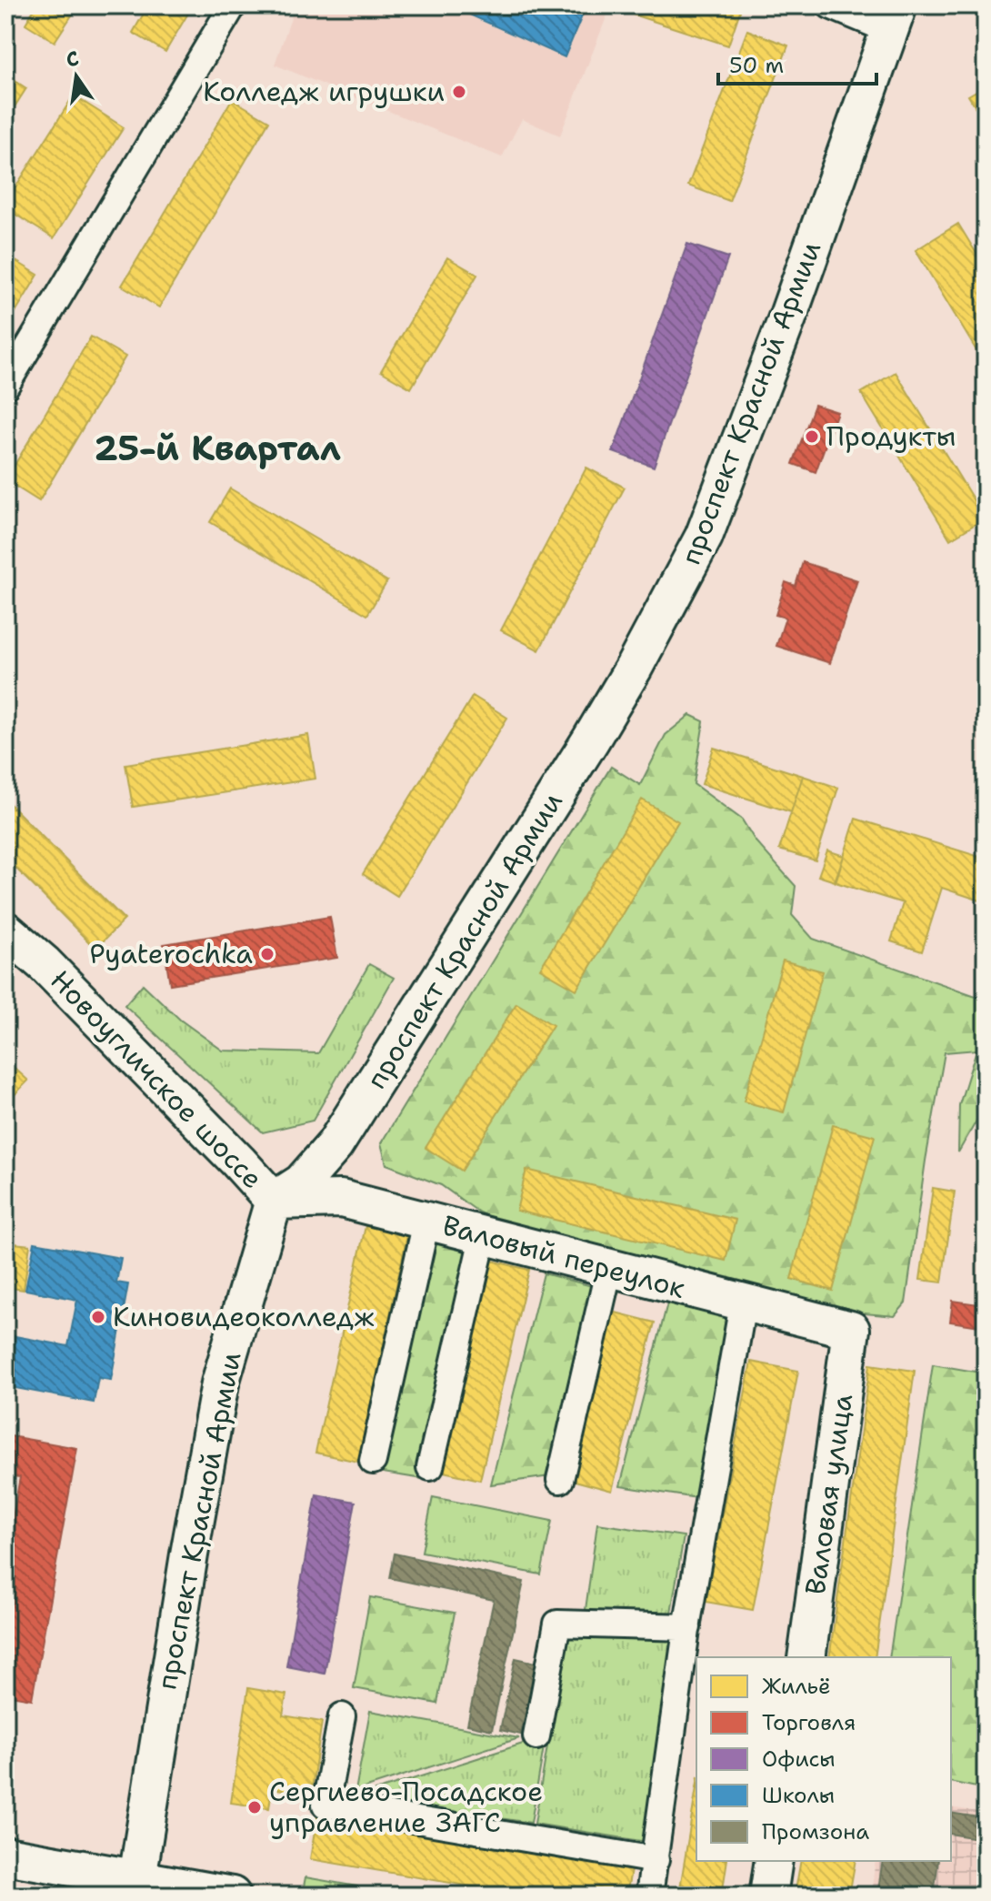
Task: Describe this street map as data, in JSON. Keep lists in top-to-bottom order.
{
  "streets": {
    "main road": [
      "проспект Красной Армии",
      "Новоугличское шоссе",
      "Валовый переулок",
      "Валовая улица"
    ]
  },
  "crossings": [
    ["проспект Красной Армии", "Новоугличское шоссе"],
    ["проспект Красной Армии", "Валовый переулок"],
    ["Новоугличское шоссе", "Валовый переулок"],
    ["Валовый переулок", "Валовая улица"]
  ],
  "districts": ["25-й Квартал"],
  "places": [
    "Колледж игрушки",
    "Продукты",
    "Pyaterochka",
    "Киновидеоколледж",
    "Сергиево-Посадское управление ЗАГС"
  ],
  "legend": [
    "Жильё",
    "Торговля",
    "Офисы",
    "Школы",
    "Промзона"
  ],
  "scale_bar": "50 m",
  "north": "top"
}
